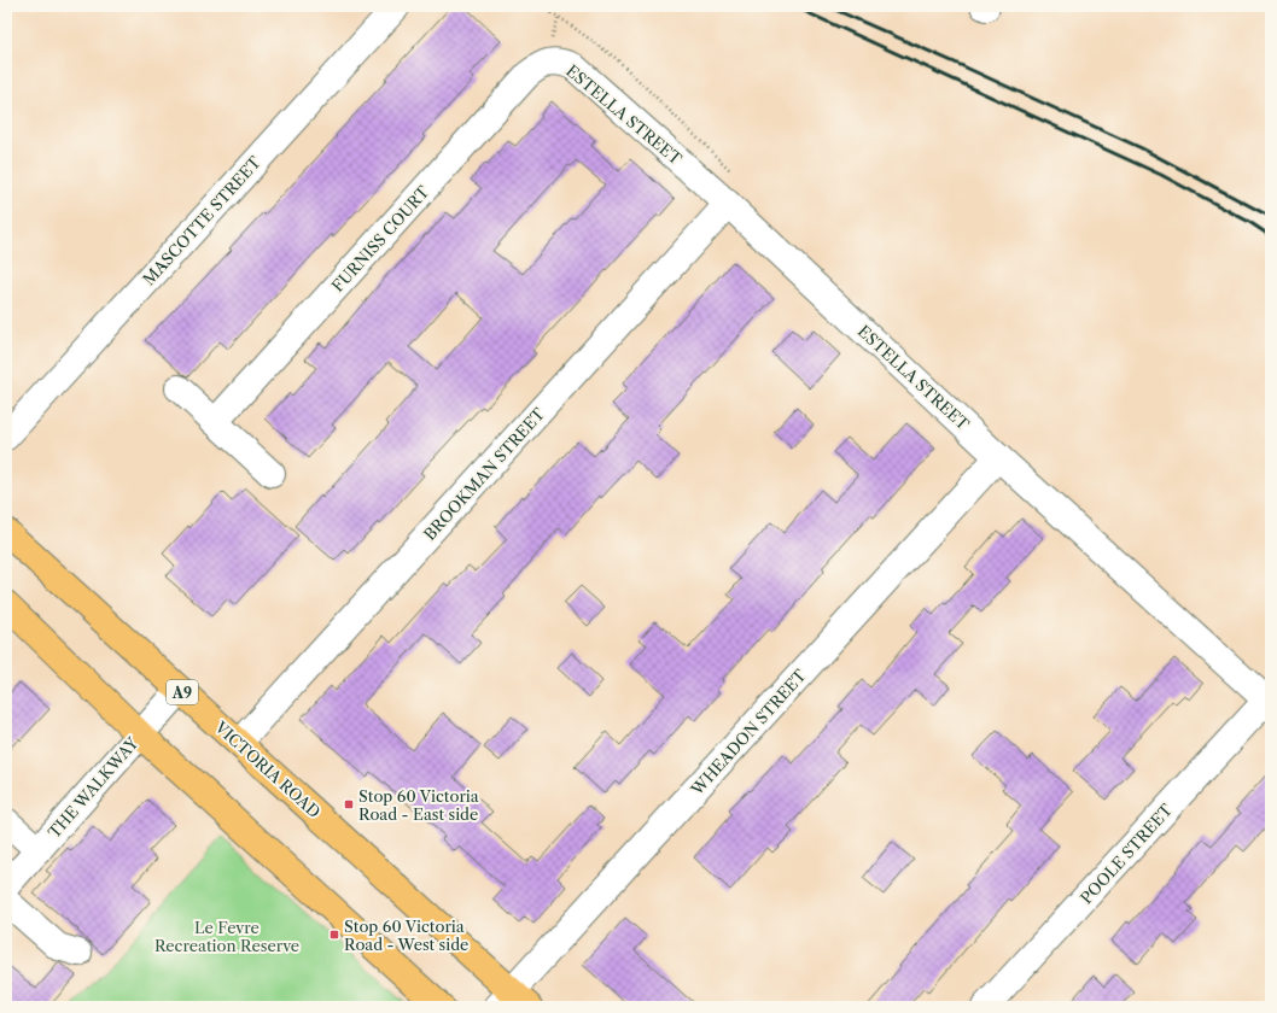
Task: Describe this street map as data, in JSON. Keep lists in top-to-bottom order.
{
  "streets": {
    "highway": ["A9", "VICTORIA ROAD"],
    "street": [
      "ESTELLA STREET",
      "MASCOTTE STREET",
      "FURNISS COURT",
      "BROOKMAN STREET",
      "WHEADON STREET",
      "THE WALKWAY",
      "POOLE STREET"
    ]
  },
  "crossings": [
    ["ESTELLA STREET", "FURNISS COURT"],
    ["ESTELLA STREET", "BROOKMAN STREET"],
    ["ESTELLA STREET", "WHEADON STREET"],
    ["ESTELLA STREET", "POOLE STREET"],
    ["BROOKMAN STREET", "VICTORIA ROAD"],
    ["WHEADON STREET", "VICTORIA ROAD"],
    ["VICTORIA ROAD", "THE WALKWAY"]
  ],
  "parks": ["Le Fevre Recreation Reserve"],
  "places": {
    "transit": ["Stop 60 Victoria Road - East side", "Stop 60 Victoria Road - West side"]
  }
}
